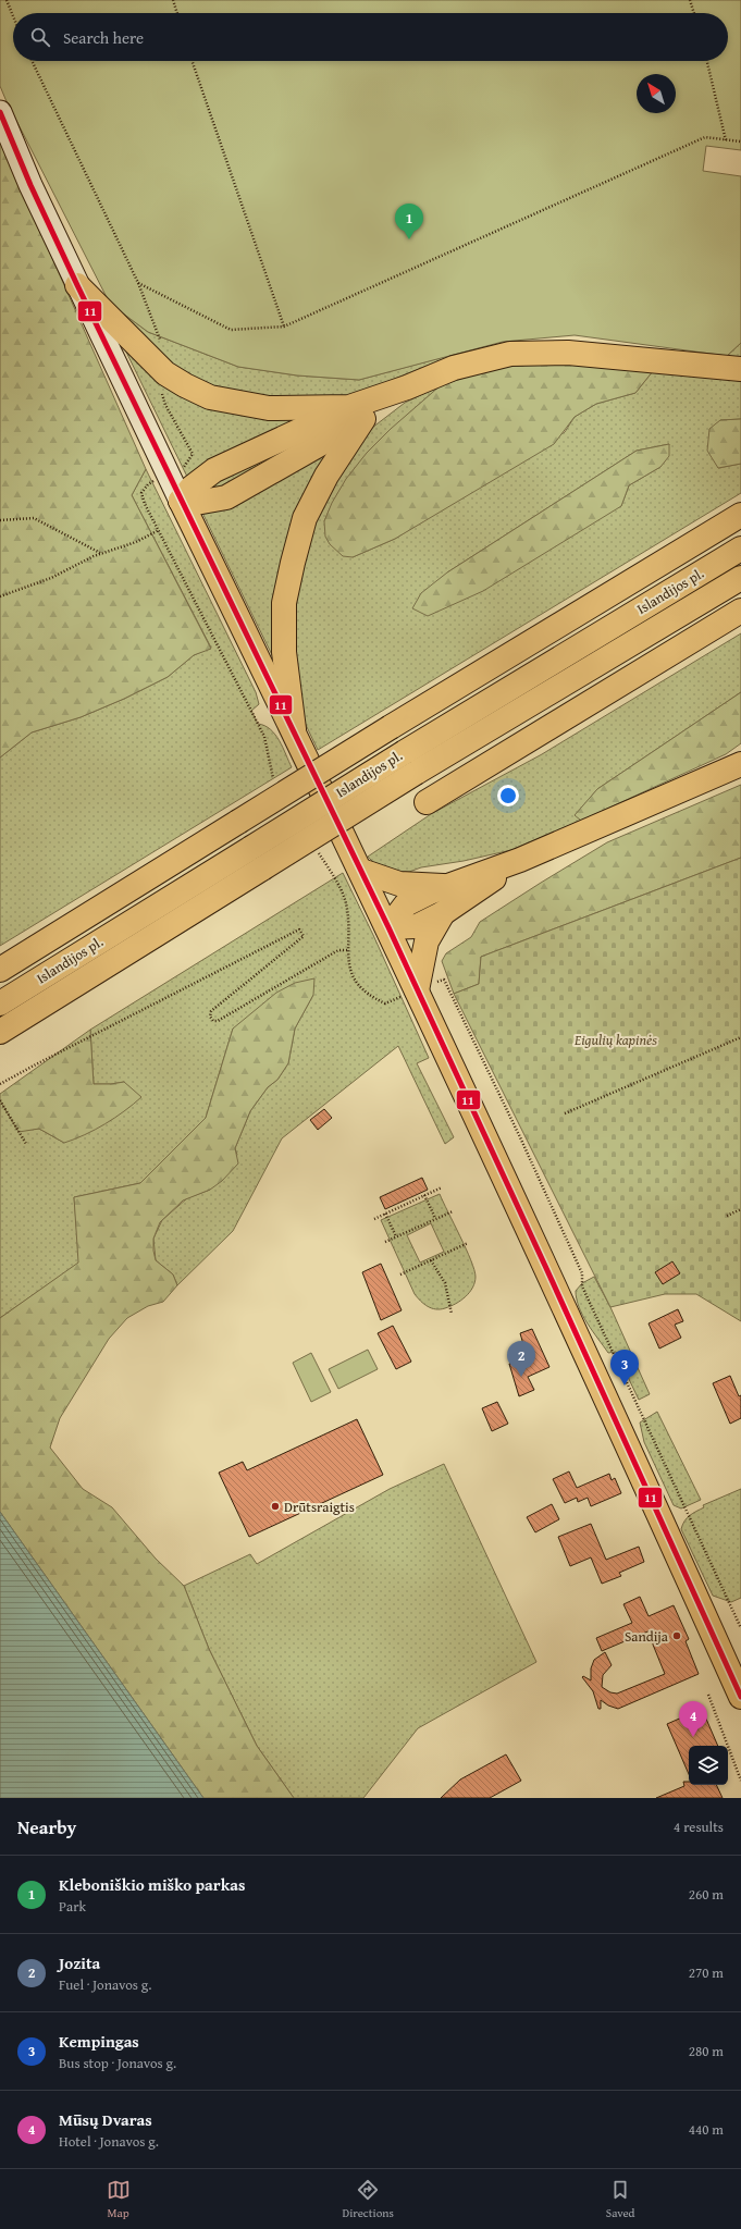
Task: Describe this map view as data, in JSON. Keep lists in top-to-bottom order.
{
  "streets": {
    "main road": ["Islandijos pl."]
  },
  "parks": ["Eigulių kapinės"],
  "places": ["Drūtsraigtis", "Sandija"],
  "lines": ["transit line 11"],
  "north": "top left",
  "page": {
    "search": "Search here",
    "pins": [
      "1",
      "2",
      "3",
      "4"
    ],
    "heading": ["Nearby", "4 results"],
    "list": [
      {
        "mark": "1",
        "name": "Kleboniškio miško parkas",
        "note": "Park",
        "value": "260 m"
      },
      {
        "mark": "2",
        "name": "Jozita",
        "note": "Fuel · Jonavos g.",
        "value": "270 m"
      },
      {
        "mark": "3",
        "name": "Kempingas",
        "note": "Bus stop · Jonavos g.",
        "value": "280 m"
      },
      {
        "mark": "4",
        "name": "Mūsų Dvaras",
        "note": "Hotel · Jonavos g.",
        "value": "440 m"
      }
    ],
    "nav": ["Map", "Directions", "Saved"]
  }
}
